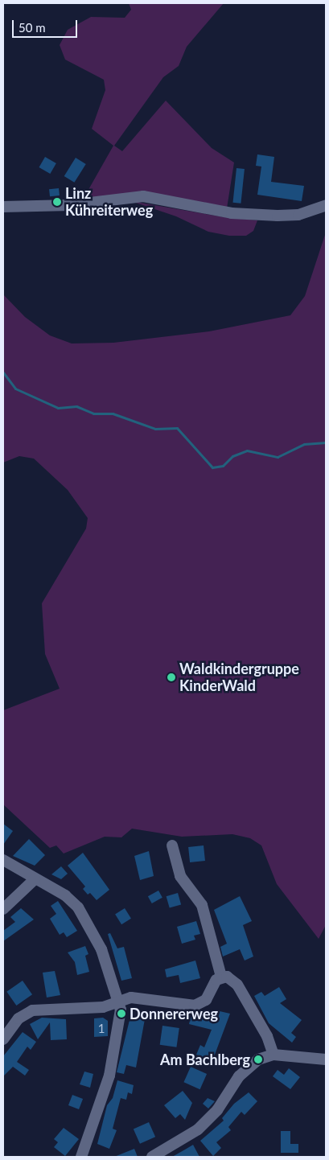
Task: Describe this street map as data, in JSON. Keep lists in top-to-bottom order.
{
  "places": [
    "Linz Kühreiterweg",
    "Waldkindergruppe KinderWald",
    "Donnererweg",
    "Am Bachlberg"
  ],
  "house_numbers": ["1"],
  "scale_bar": "50 m"
}
